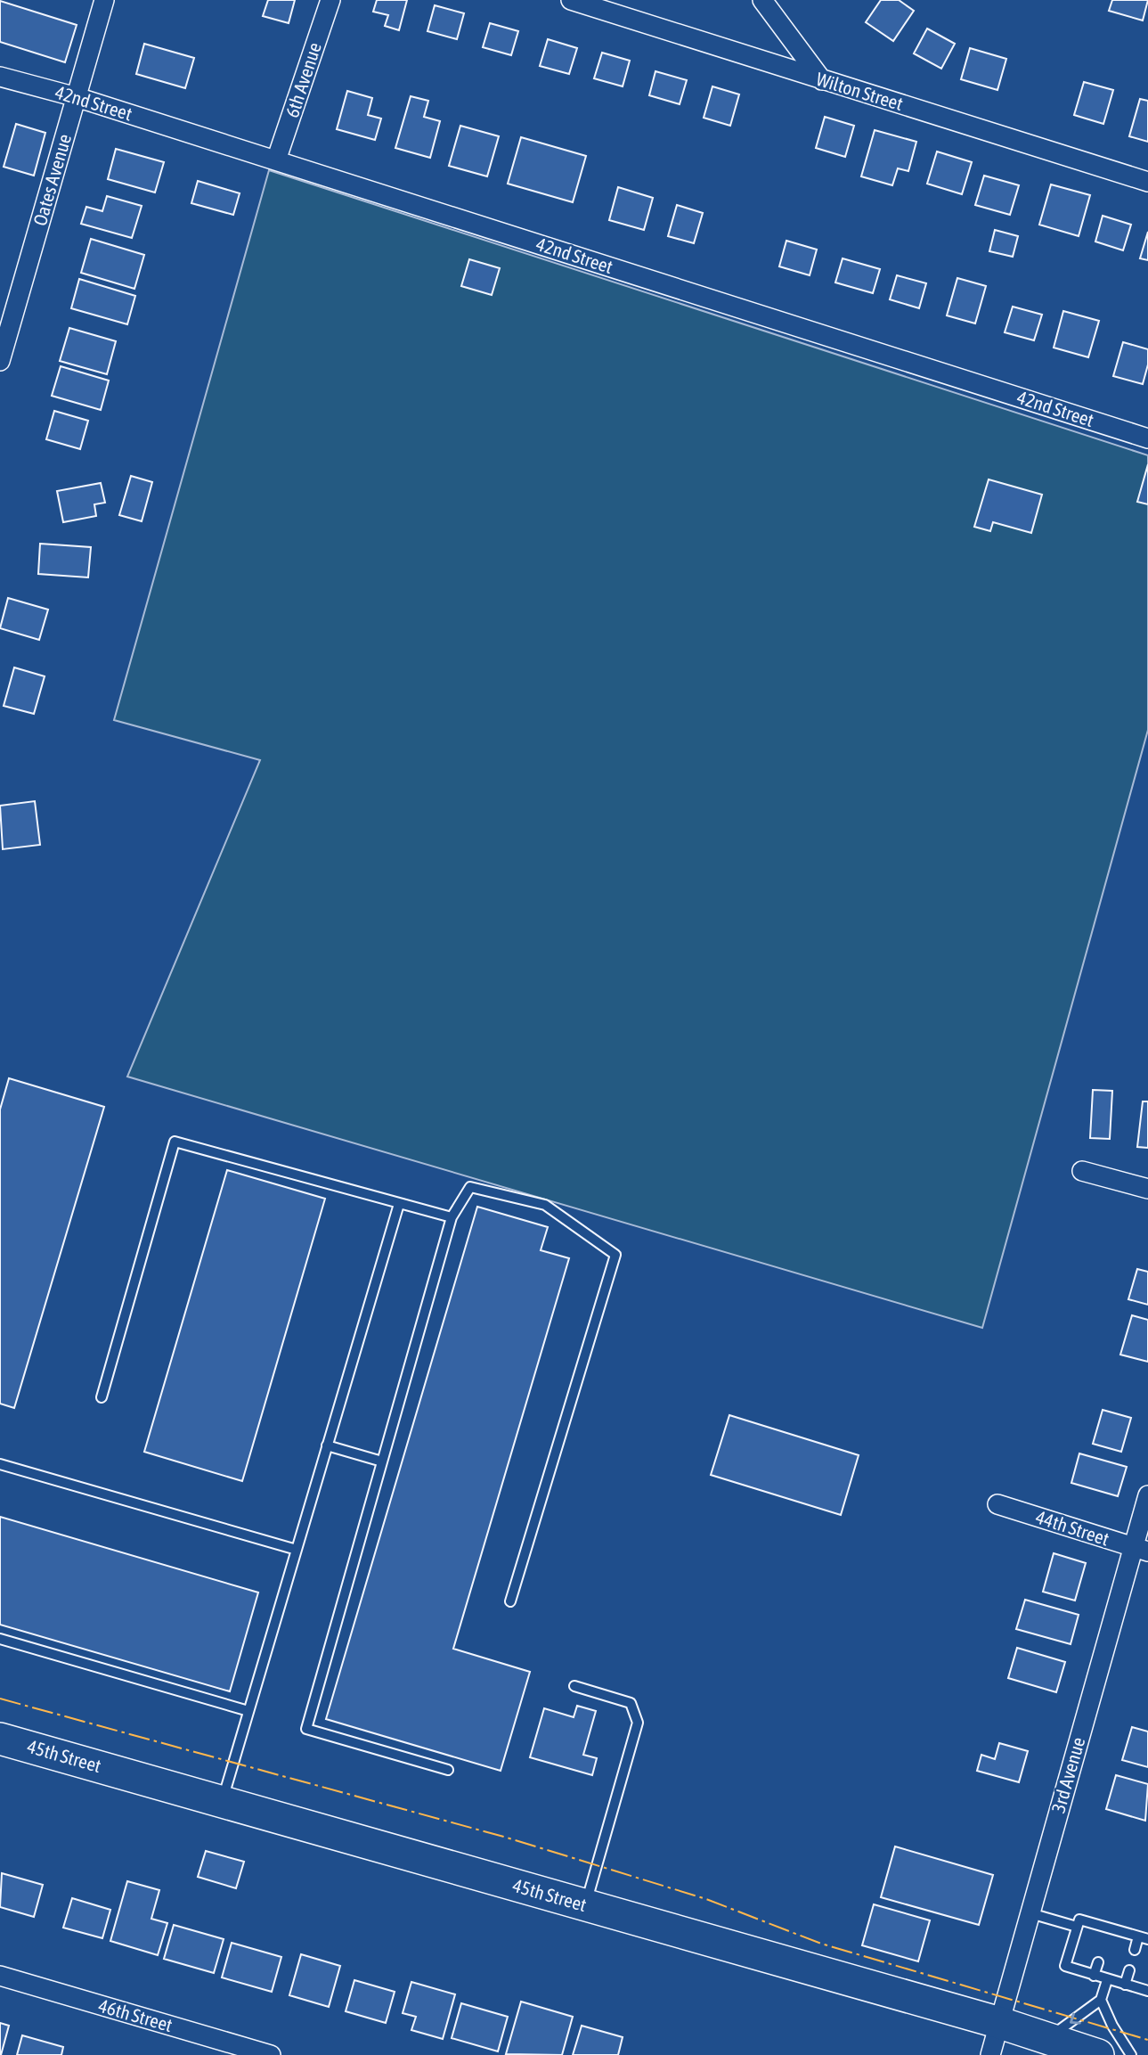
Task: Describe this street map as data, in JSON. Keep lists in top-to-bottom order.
{
  "streets": {
    "main road": ["45th Street"],
    "street": [
      "6th Avenue",
      "Wilton Street",
      "42nd Street",
      "Oates Avenue",
      "44th Street",
      "3rd Avenue",
      "46th Street"
    ]
  },
  "crossings": [
    ["6th Avenue", "42nd Street"],
    ["42nd Street", "Oates Avenue"],
    ["44th Street", "3rd Avenue"],
    ["45th Street", "3rd Avenue"]
  ]
}
